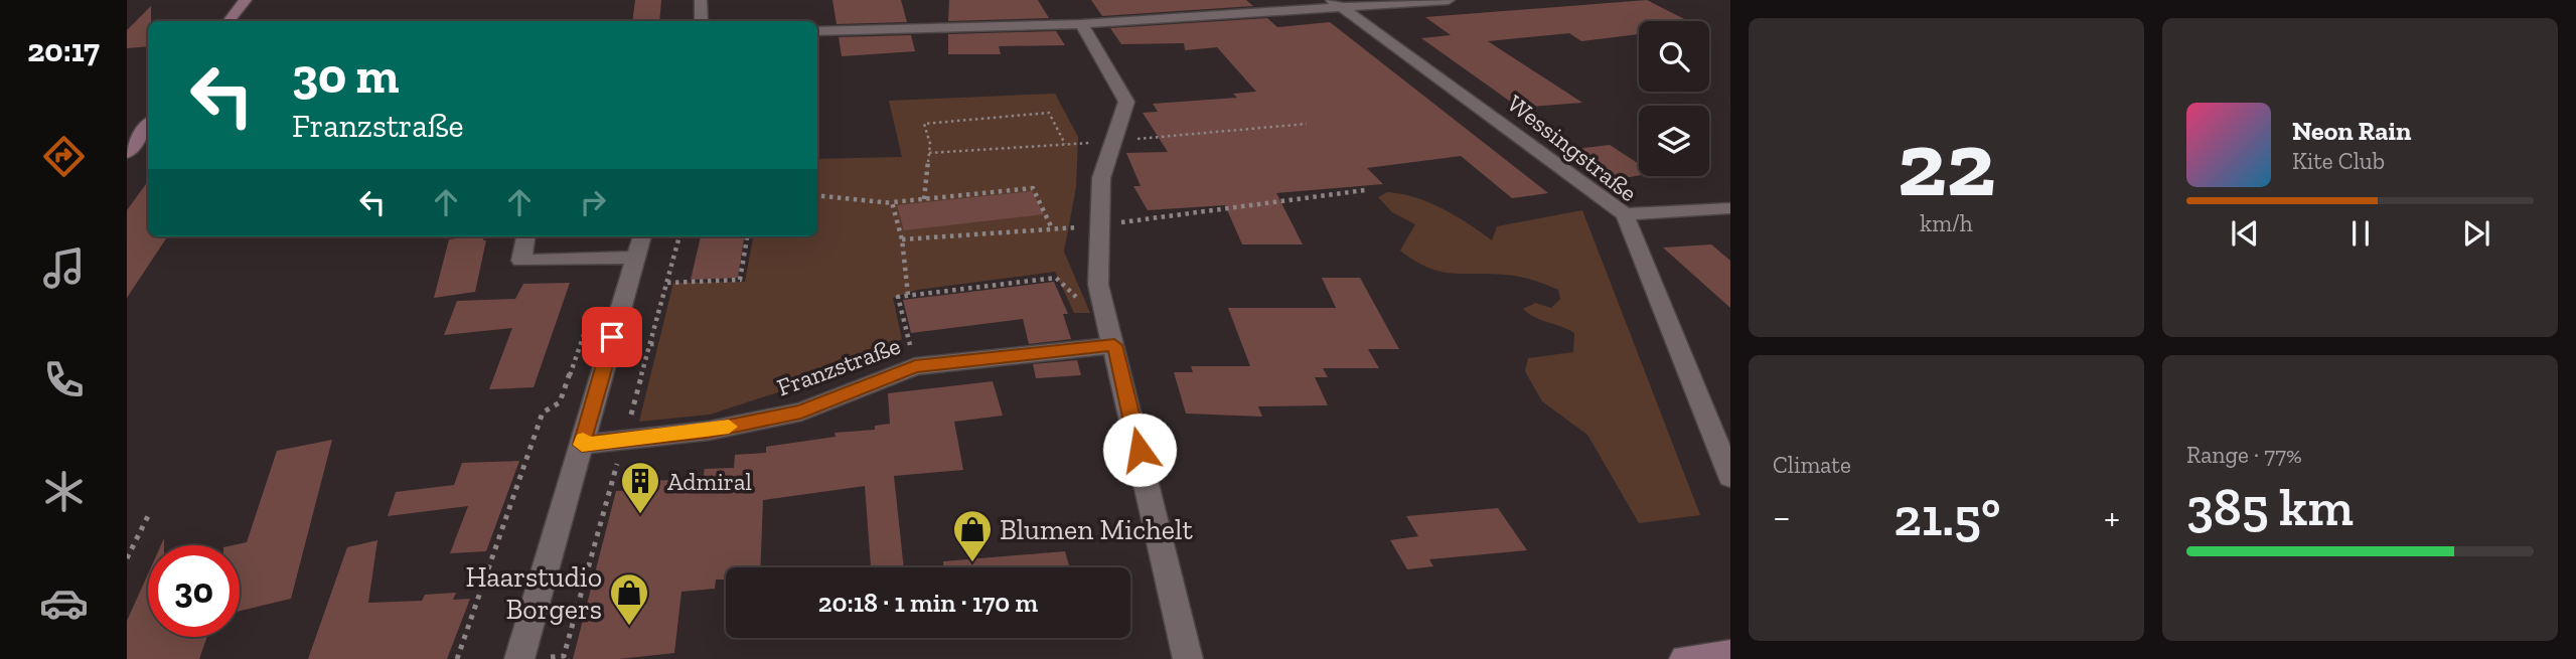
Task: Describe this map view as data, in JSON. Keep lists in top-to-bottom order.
{
  "streets": {
    "street": ["Wessingstraße", "Franzstraße"]
  },
  "places": {
    "building": ["Admiral"],
    "shop": ["Blumen Michelt", "Haarstudio Borgers"]
  },
  "page": {
    "tabs": "20:17",
    "tile": [
      ["22", "km/h"],
      "Climate",
      ["Range · 77%", "385 km"]
    ],
    "turn": ["30 m", "Franzstraße"],
    "song": ["Neon Rain", "Kite Club"],
    "heat": ["−", "21.5°", "+"],
    "limit": "30",
    "trip": "20:18 · 1 min · 170 m"
  }
}
